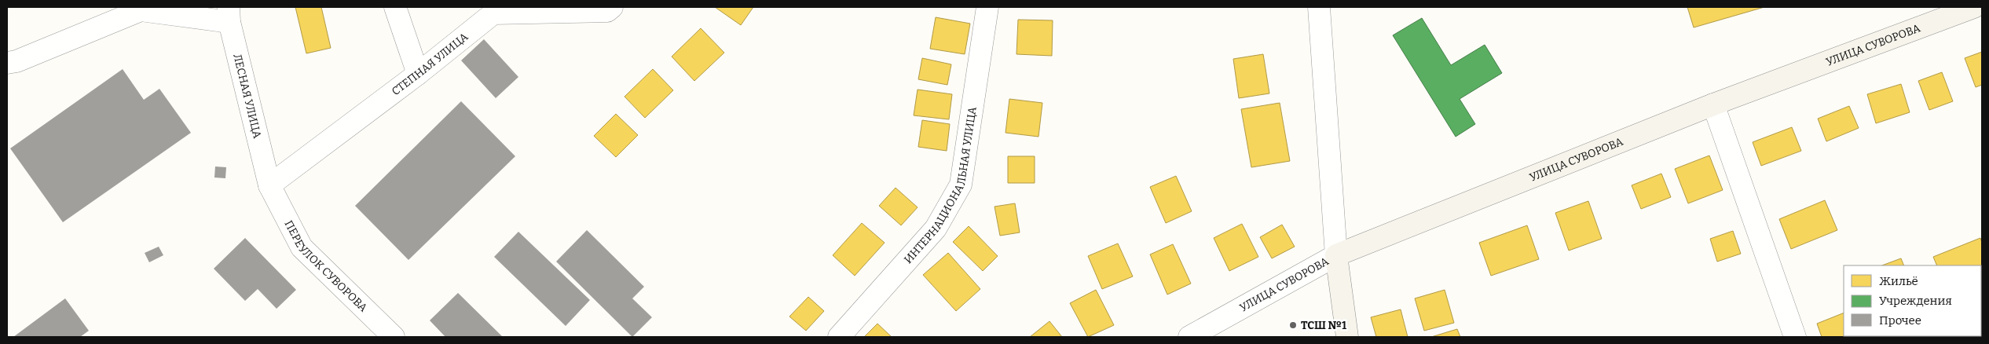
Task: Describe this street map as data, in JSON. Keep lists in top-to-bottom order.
{
  "streets": {
    "street": [
      "УЛИЦА СУВОРОВА",
      "СТЕПНАЯ УЛИЦА",
      "ЛЕСНАЯ УЛИЦА",
      "ИНТЕРНАЦИОНАЛЬНАЯ УЛИЦА",
      "ПЕРЕУЛОК СУВОРОВА"
    ]
  },
  "crossings": [
    ["СТЕПНАЯ УЛИЦА", "ЛЕСНАЯ УЛИЦА"],
    ["СТЕПНАЯ УЛИЦА", "ПЕРЕУЛОК СУВОРОВА"],
    ["ЛЕСНАЯ УЛИЦА", "ПЕРЕУЛОК СУВОРОВА"]
  ],
  "places": ["ТСШ №1"],
  "legend": ["Жильё", "Учреждения", "Прочее"]
}
